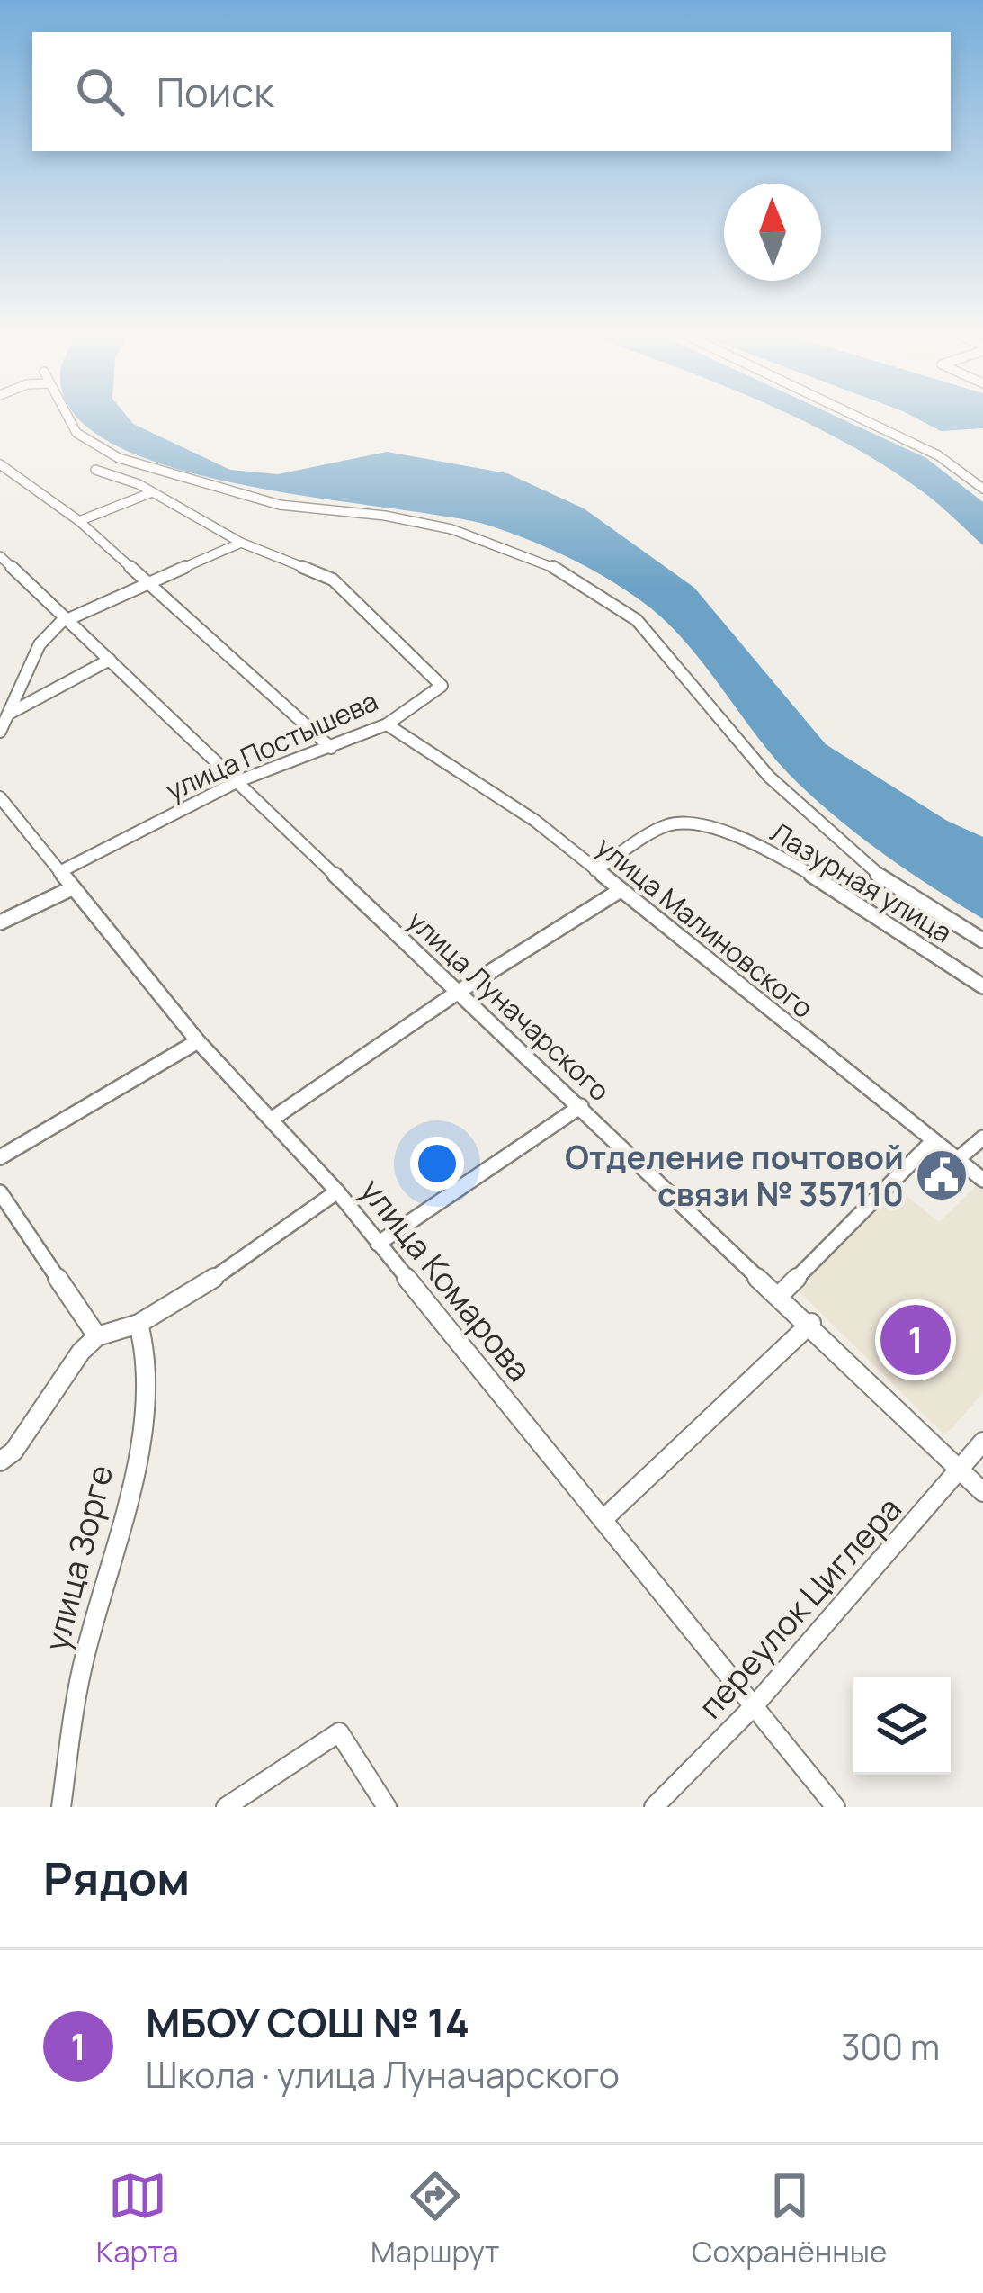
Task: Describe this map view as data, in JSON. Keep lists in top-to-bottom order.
{
  "streets": {
    "street": [
      "улица Постышева",
      "Лазурная улица",
      "улица Малиновского",
      "улица Луначарского",
      "улица Комарова",
      "улица Зорге",
      "переулок Циглера"
    ]
  },
  "crossings": [
    ["улица Постышева", "улица Малиновского"],
    ["улица Постышева", "улица Луначарского"],
    ["улица Постышева", "улица Комарова"],
    ["Лазурная улица", "улица Малиновского"],
    ["улица Луначарского", "переулок Циглера"],
    ["улица Комарова", "переулок Циглера"]
  ],
  "places": {
    "public building": ["Отделение почтовой связи № 357110"]
  },
  "north": "top",
  "page": {
    "search": "Поиск",
    "pins": "1",
    "heading": "Рядом",
    "list": [
      {
        "mark": "1",
        "name": "МБОУ СОШ № 14",
        "note": "Школа · улица Луначарского",
        "value": "300 m"
      }
    ],
    "nav": ["Карта", "Маршрут", "Сохранённые"]
  }
}
